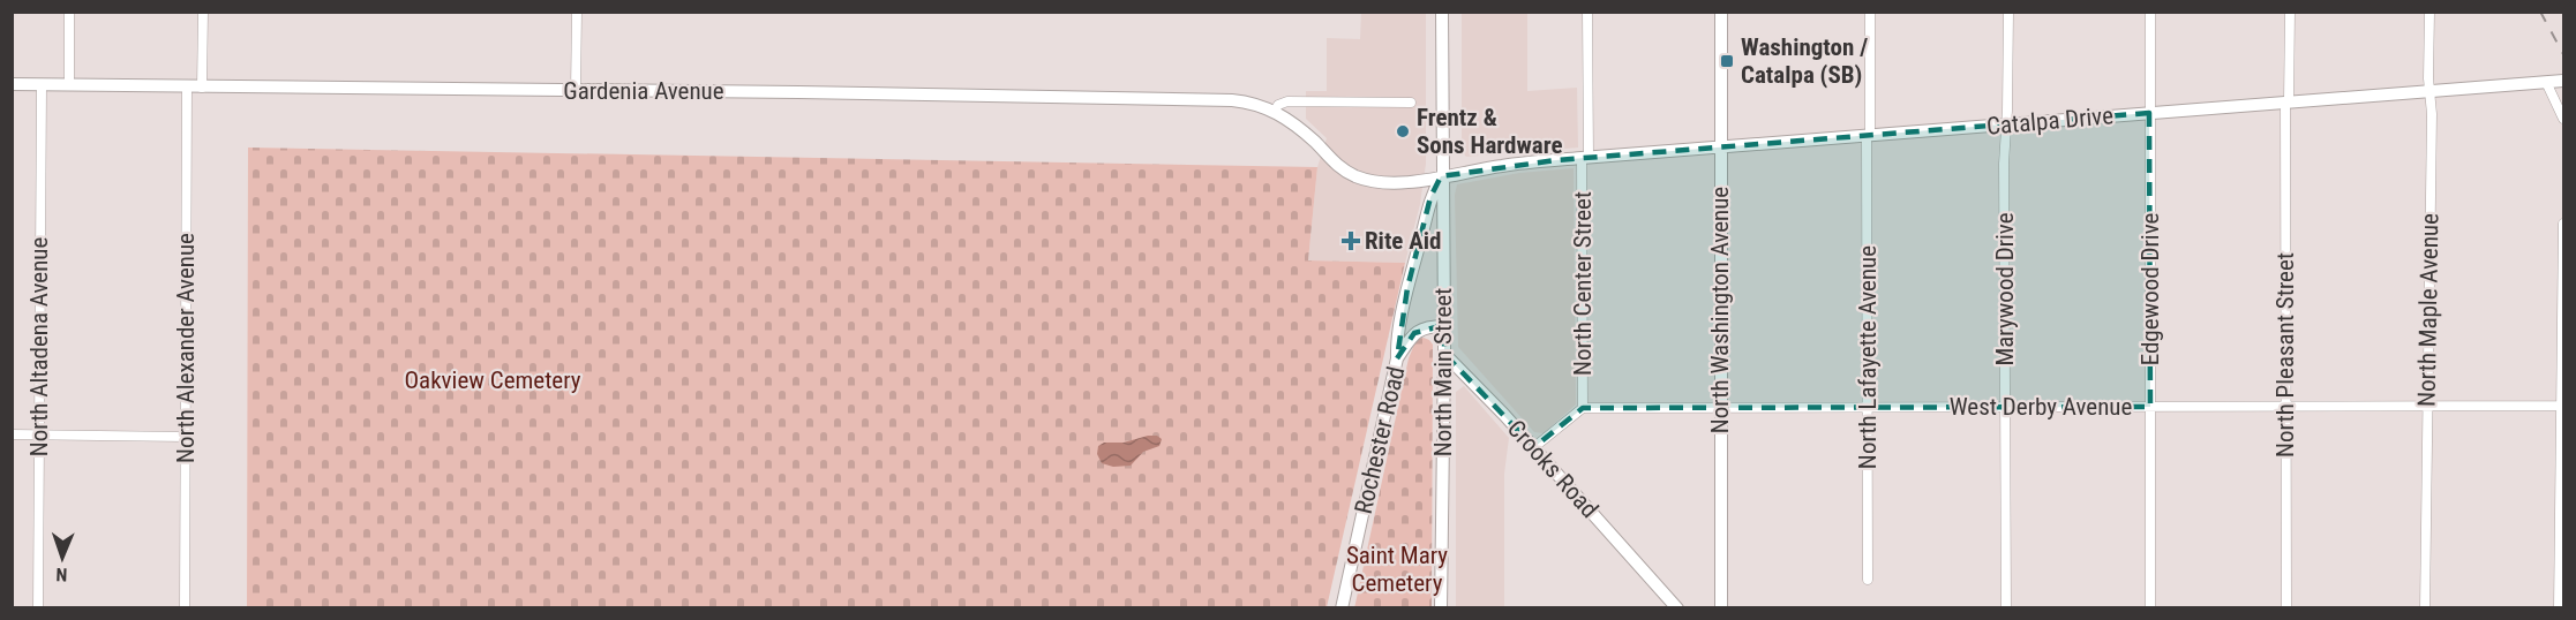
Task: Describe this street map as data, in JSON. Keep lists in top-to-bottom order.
{
  "streets": {
    "street": [
      "Gardenia Avenue",
      "Catalpa Drive",
      "North Center Street",
      "Marywood Drive",
      "Edgewood Drive",
      "North Washington Avenue",
      "North Maple Avenue",
      "North Altadena Avenue",
      "North Alexander Avenue",
      "North Pleasant Street",
      "North Lafayette Avenue",
      "North Main Street",
      "West Derby Avenue",
      "Rochester Road",
      "Crooks Road"
    ]
  },
  "crossings": [
    ["Gardenia Avenue", "Catalpa Drive"],
    ["Gardenia Avenue", "North Altadena Avenue"],
    ["Gardenia Avenue", "North Alexander Avenue"],
    ["Gardenia Avenue", "North Main Street"],
    ["Catalpa Drive", "North Center Street"],
    ["Catalpa Drive", "Marywood Drive"],
    ["Catalpa Drive", "Edgewood Drive"],
    ["Catalpa Drive", "North Washington Avenue"],
    ["Catalpa Drive", "North Maple Avenue"],
    ["Catalpa Drive", "North Pleasant Street"],
    ["Catalpa Drive", "North Lafayette Avenue"],
    ["Catalpa Drive", "North Main Street"],
    ["North Center Street", "West Derby Avenue"],
    ["Marywood Drive", "West Derby Avenue"],
    ["Edgewood Drive", "West Derby Avenue"],
    ["North Washington Avenue", "West Derby Avenue"],
    ["North Maple Avenue", "West Derby Avenue"],
    ["North Pleasant Street", "West Derby Avenue"],
    ["North Lafayette Avenue", "West Derby Avenue"],
    ["North Main Street", "Rochester Road"],
    ["North Main Street", "Crooks Road"]
  ],
  "parks": ["Oakview Cemetery", "Saint Mary Cemetery"],
  "places": {
    "transit": ["Washington / Catalpa (SB)"],
    "other": ["Frentz & Sons Hardware"],
    "health": ["Rite Aid"]
  },
  "north": "bottom"
}
